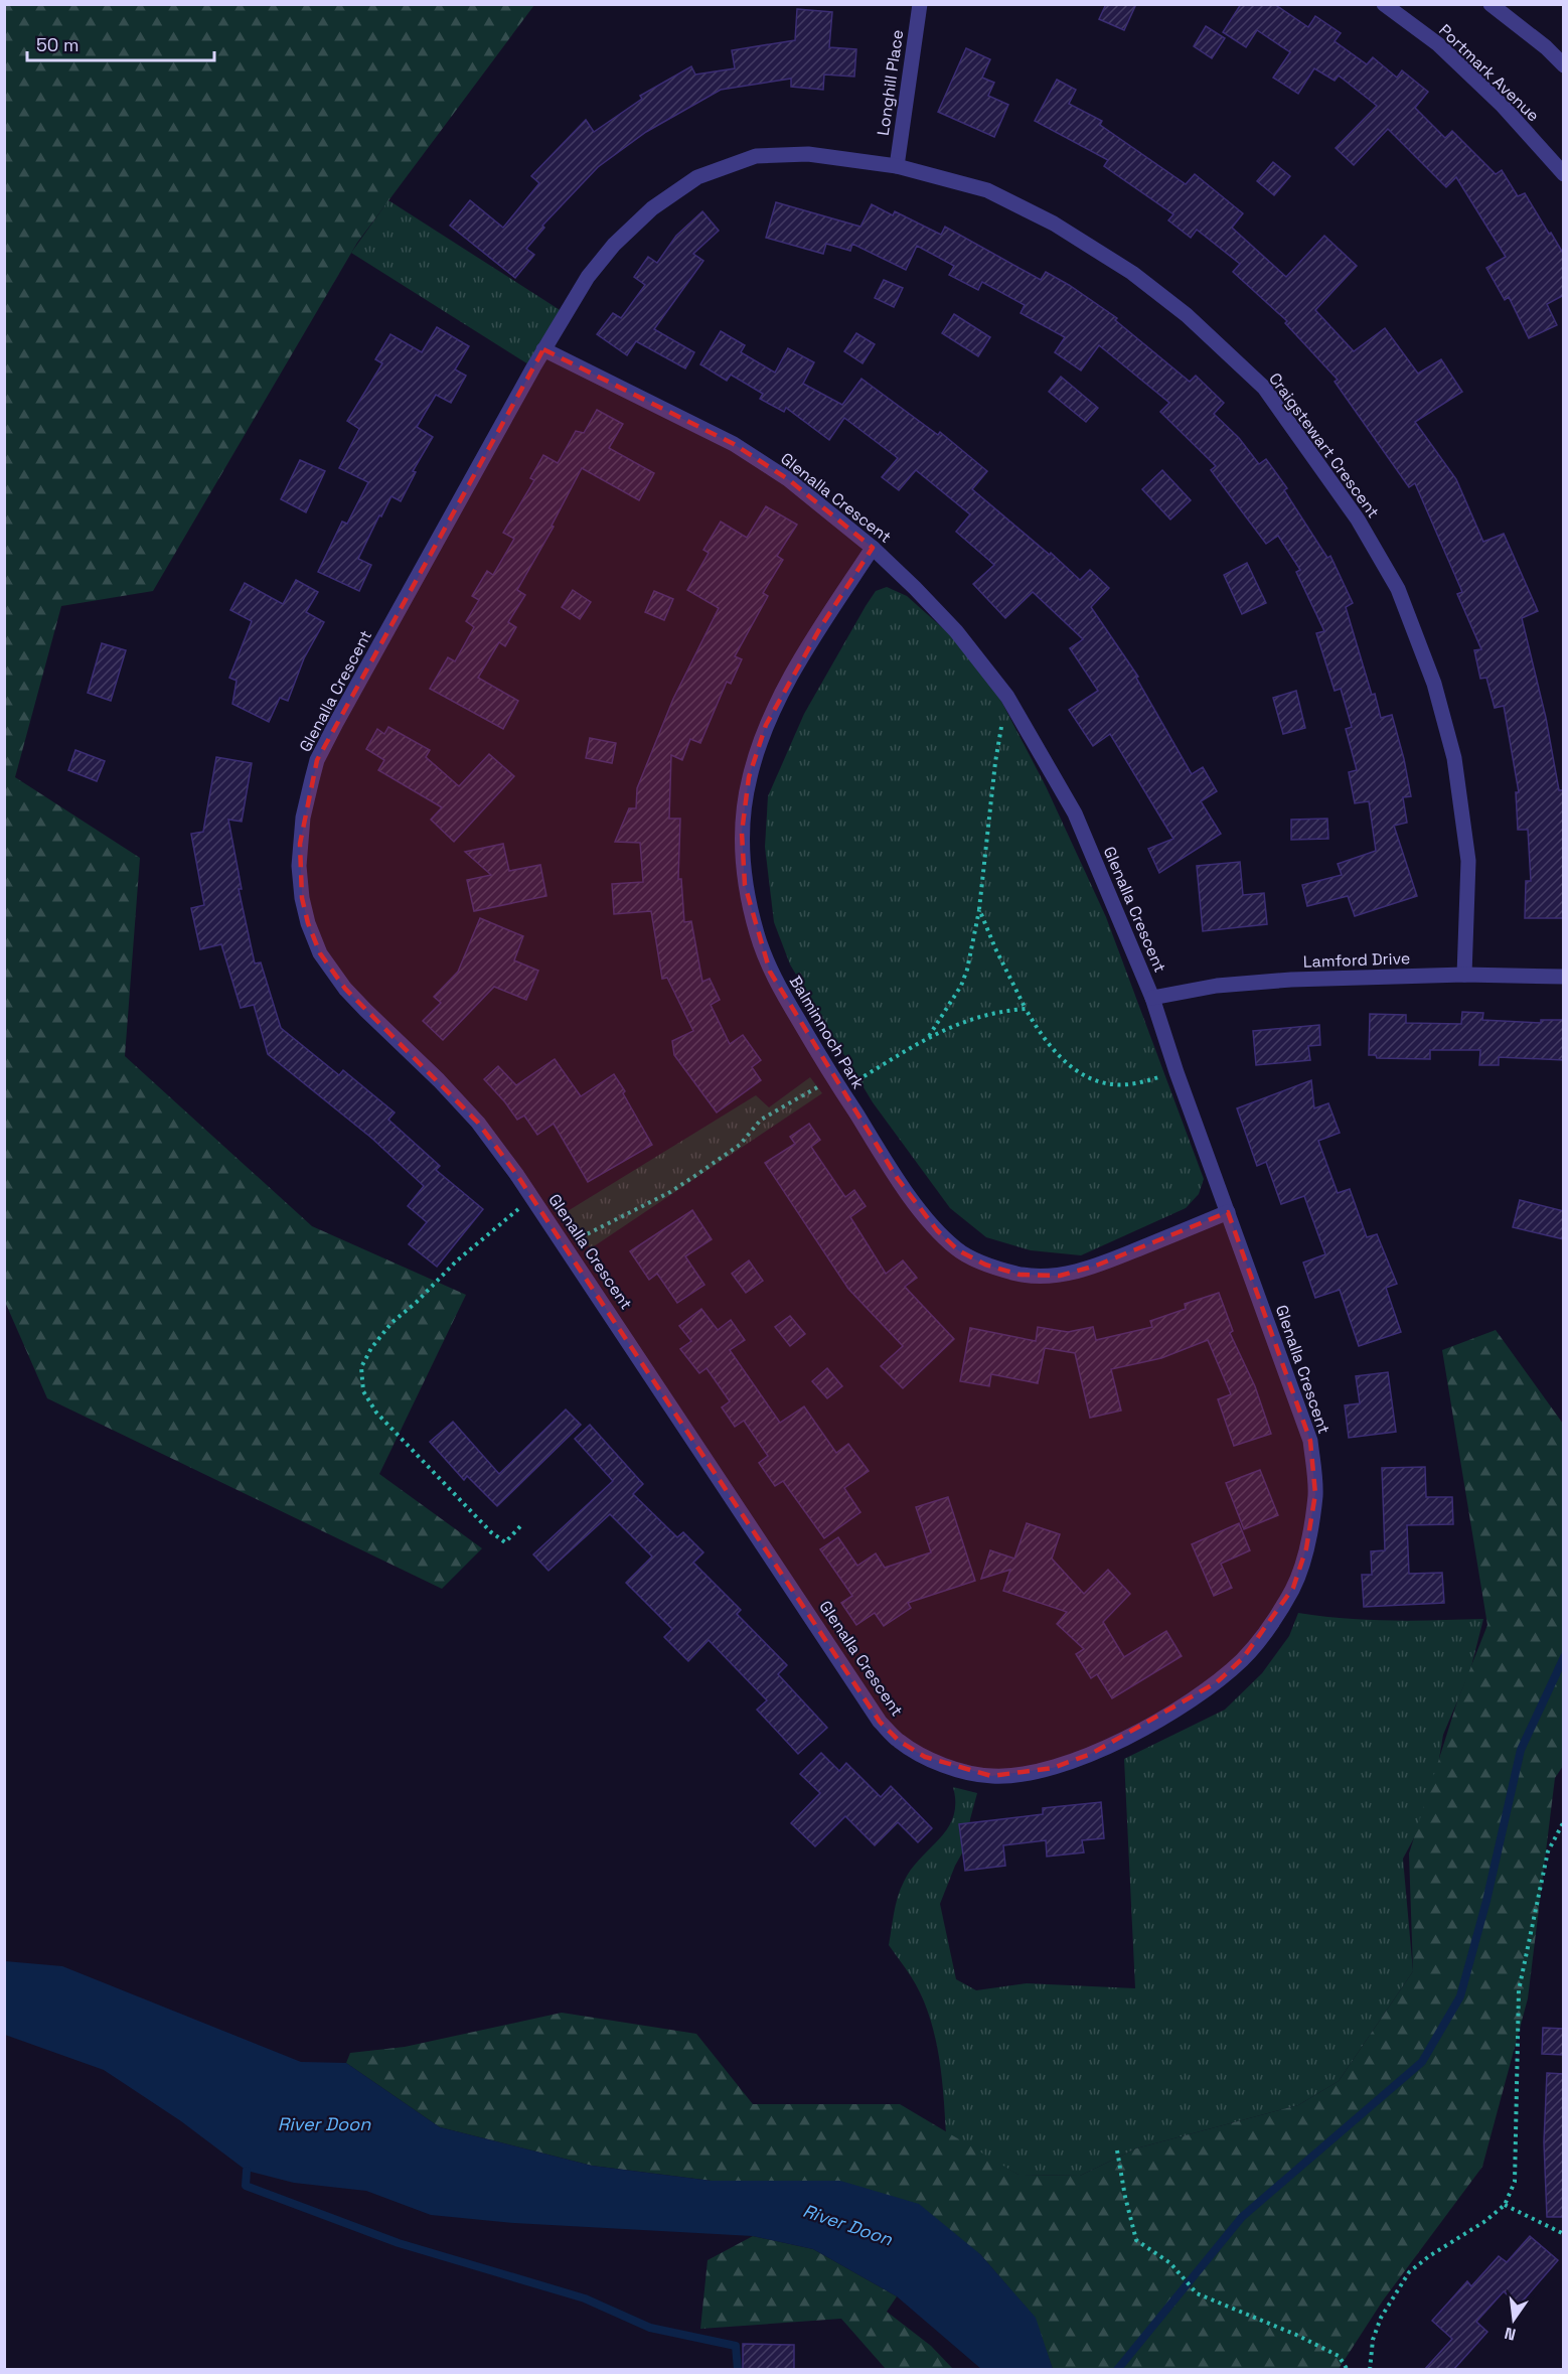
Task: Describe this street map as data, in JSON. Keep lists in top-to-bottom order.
{
  "streets": {
    "street": [
      "Portmark Avenue",
      "Longhill Place",
      "Craigstewart Crescent",
      "Glenalla Crescent",
      "Lamford Drive",
      "Balminnoch Park"
    ]
  },
  "crossings": [
    ["Longhill Place", "Craigstewart Crescent"],
    ["Craigstewart Crescent", "Glenalla Crescent"],
    ["Craigstewart Crescent", "Lamford Drive"],
    ["Glenalla Crescent", "Lamford Drive"],
    ["Glenalla Crescent", "Balminnoch Park"]
  ],
  "water": ["River Doon"],
  "scale_bar": "50 m",
  "north": "bottom"
}
